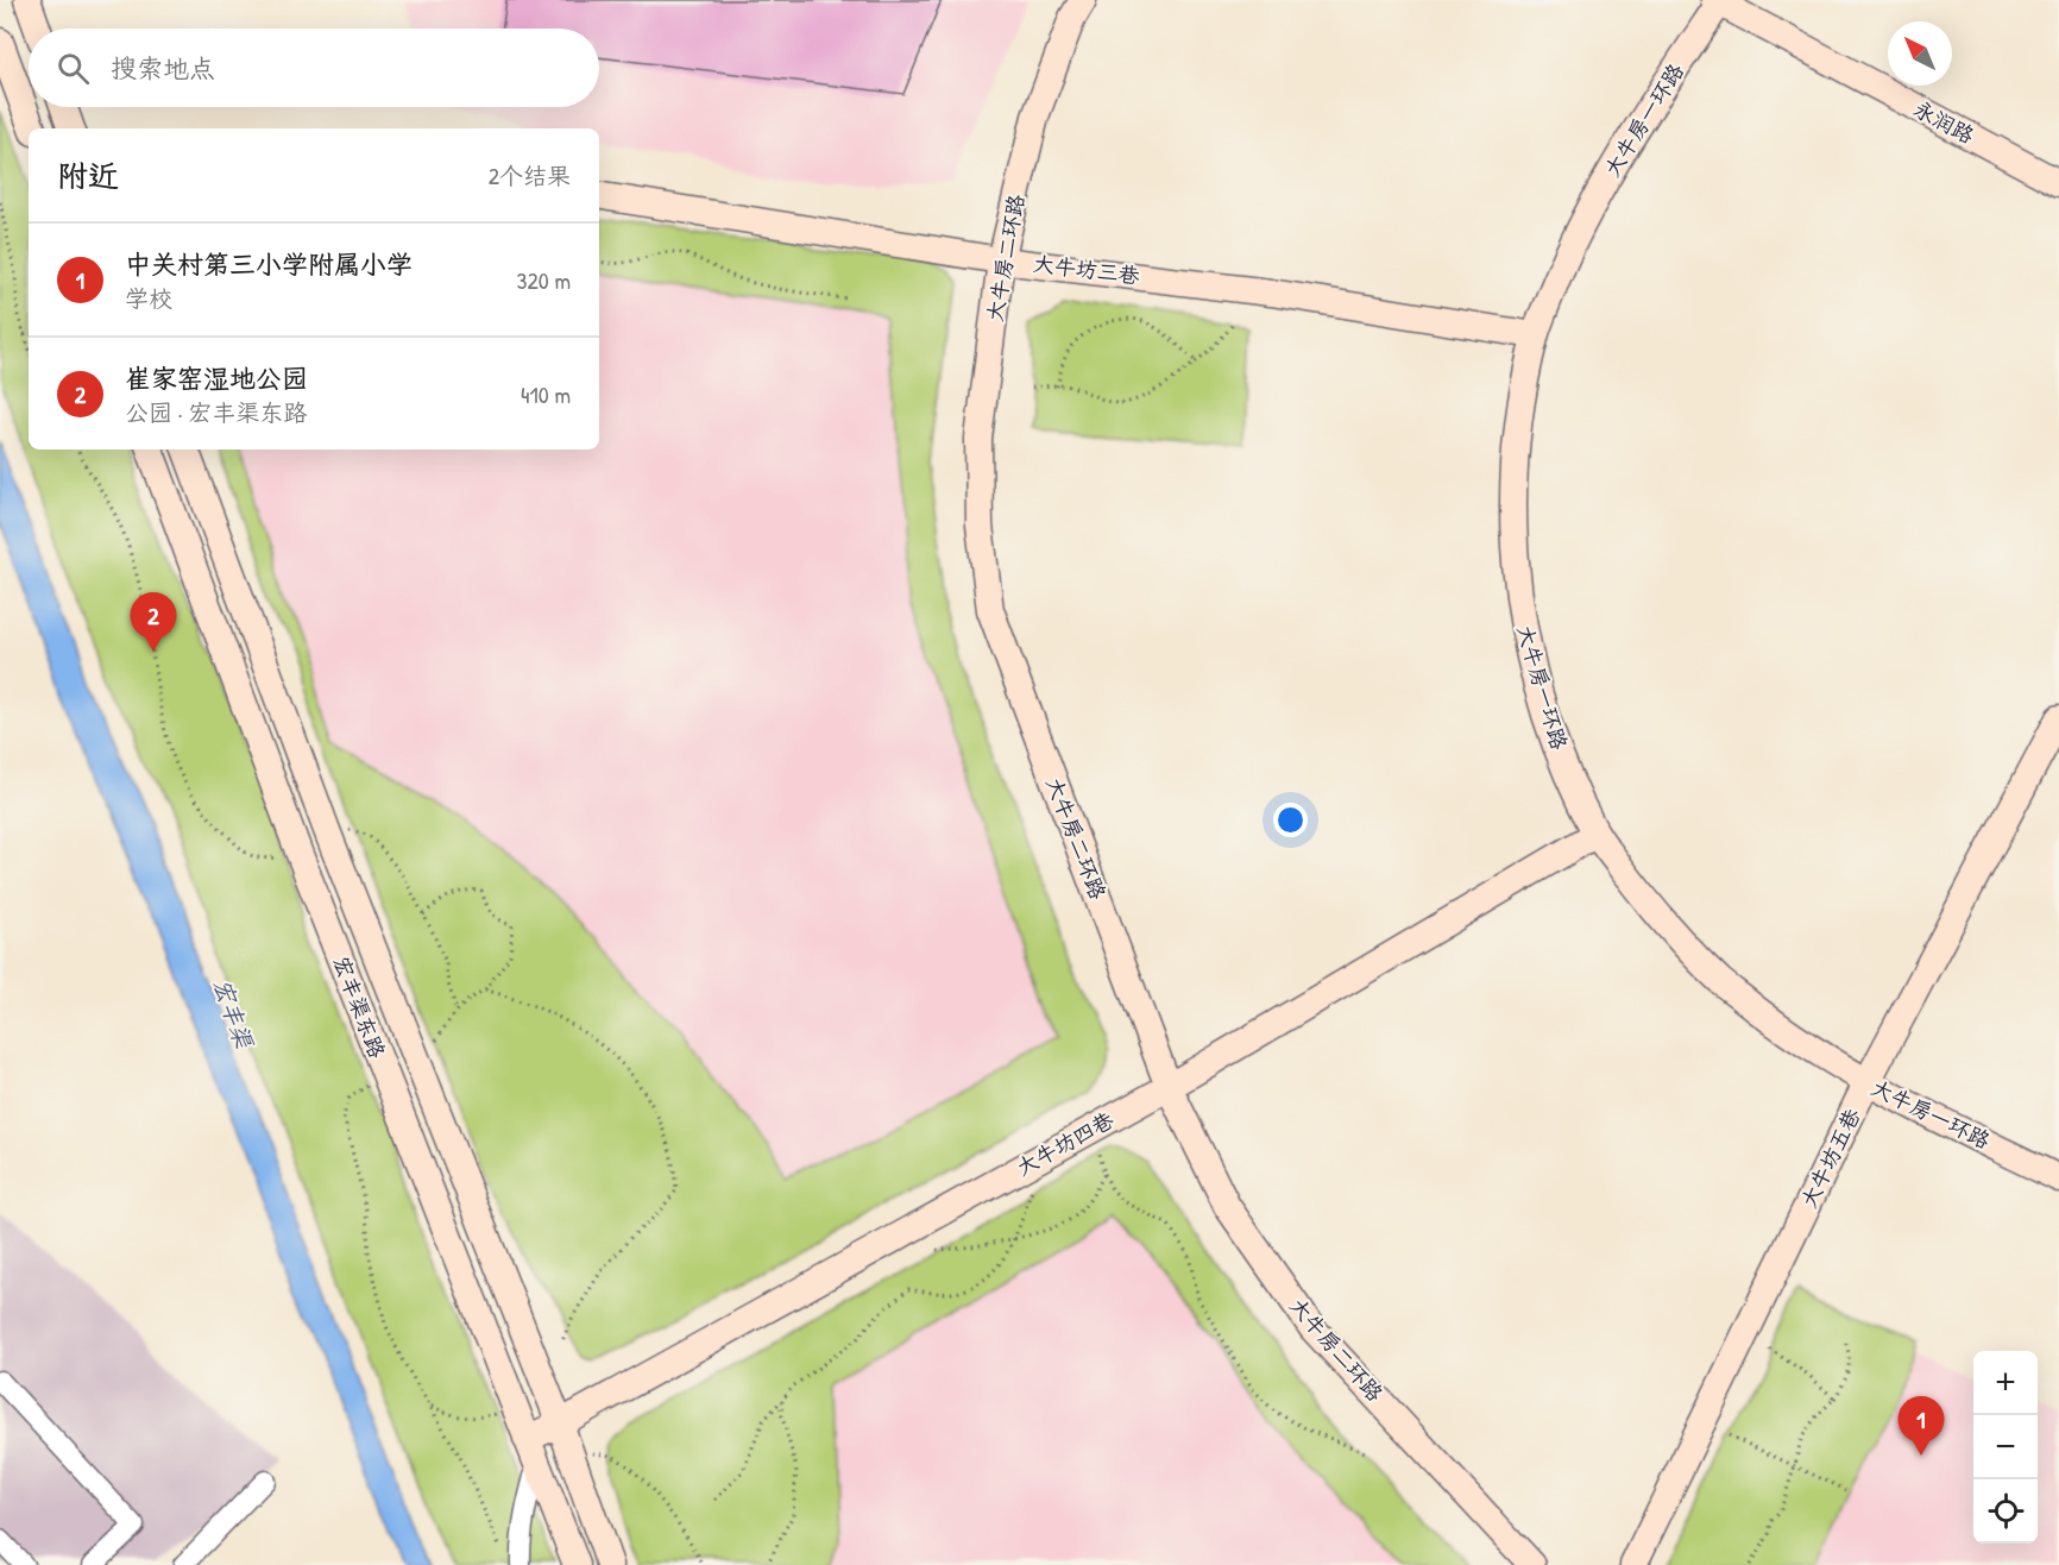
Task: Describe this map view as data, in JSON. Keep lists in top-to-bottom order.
{
  "streets": {
    "street": [
      "大牛房一环路",
      "永润路",
      "大牛房二环路",
      "大牛坊三巷",
      "宏丰渠东路",
      "大牛坊四巷",
      "大牛坊五巷"
    ]
  },
  "crossings": [
    ["大牛房一环路", "永润路"],
    ["大牛房一环路", "大牛坊三巷"],
    ["大牛房一环路", "大牛坊四巷"],
    ["大牛房一环路", "大牛坊五巷"],
    ["大牛房二环路", "大牛坊三巷"],
    ["大牛房二环路", "大牛坊四巷"],
    ["宏丰渠东路", "大牛坊四巷"]
  ],
  "water": ["宏丰渠"],
  "north": "top left",
  "page": {
    "search": "搜索地点",
    "heading": ["附近", "2个结果"],
    "list": [
      {
        "mark": "1",
        "name": "中关村第三小学附属小学",
        "note": "学校",
        "value": "320 m"
      },
      {
        "mark": "2",
        "name": "崔家窑湿地公园",
        "note": "公园 · 宏丰渠东路",
        "value": "410 m"
      }
    ],
    "pins": ["2", "1"],
    "map_buttons": ["+", "−"]
  }
}
